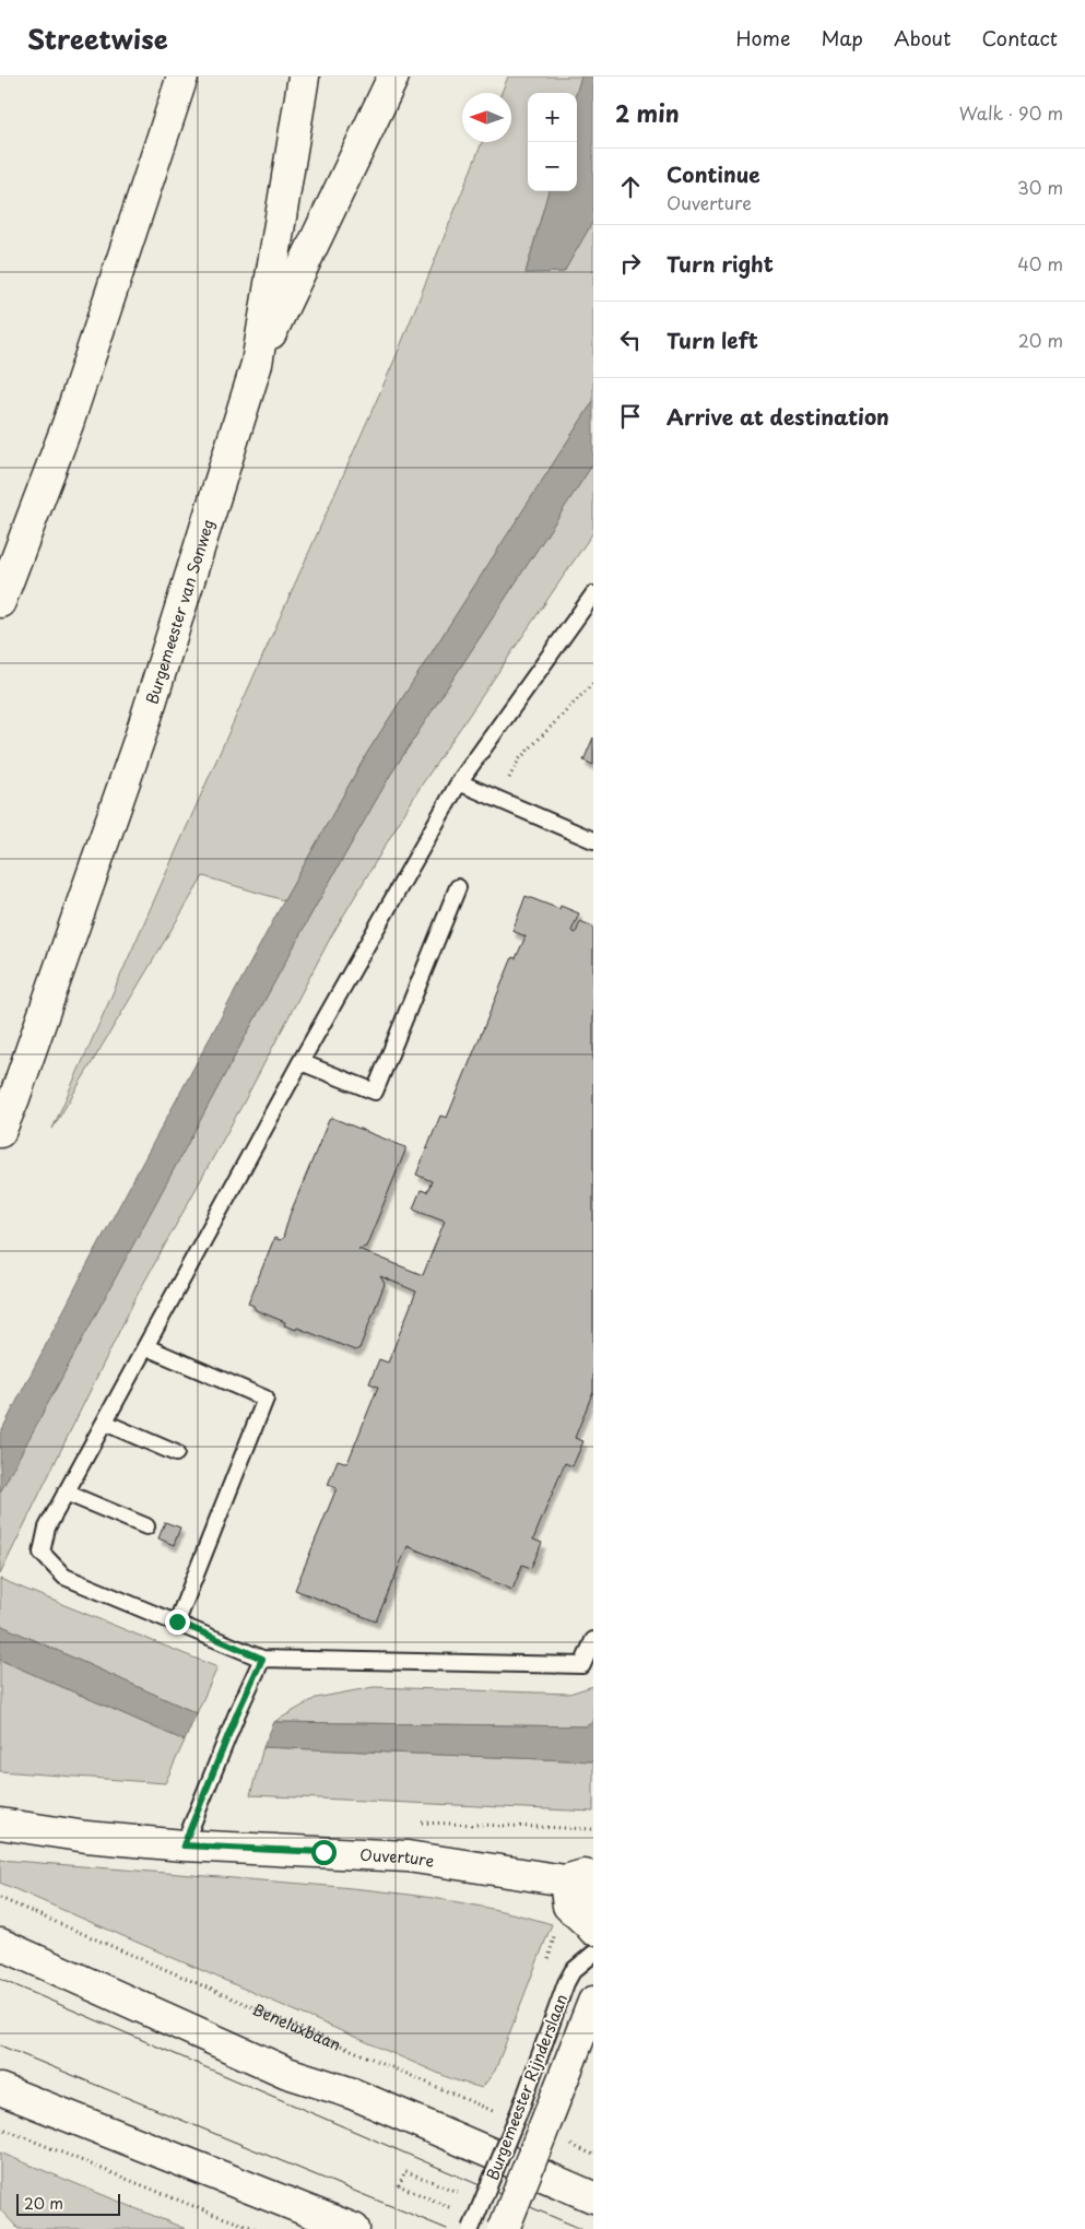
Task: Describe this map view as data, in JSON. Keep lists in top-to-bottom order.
{
  "streets": {
    "main road": ["Burgemeester van Sonweg", "Ouverture", "Burgemeester Rijnderslaan"],
    "path": ["Beneluxbaan"]
  },
  "scale_bar": "20 m",
  "north": "left",
  "page": {
    "header": "Streetwise",
    "nav": [
      "Home",
      "Map",
      "About",
      "Contact"
    ],
    "heading": ["2 min", "Walk · 90 m"],
    "map_buttons": ["+", "−"],
    "list": [
      ["Continue", "Ouverture", "30 m"],
      ["Turn right", "40 m"],
      ["Turn left", "20 m"],
      "Arrive at destination"
    ],
    "scale": "20 m"
  }
}
